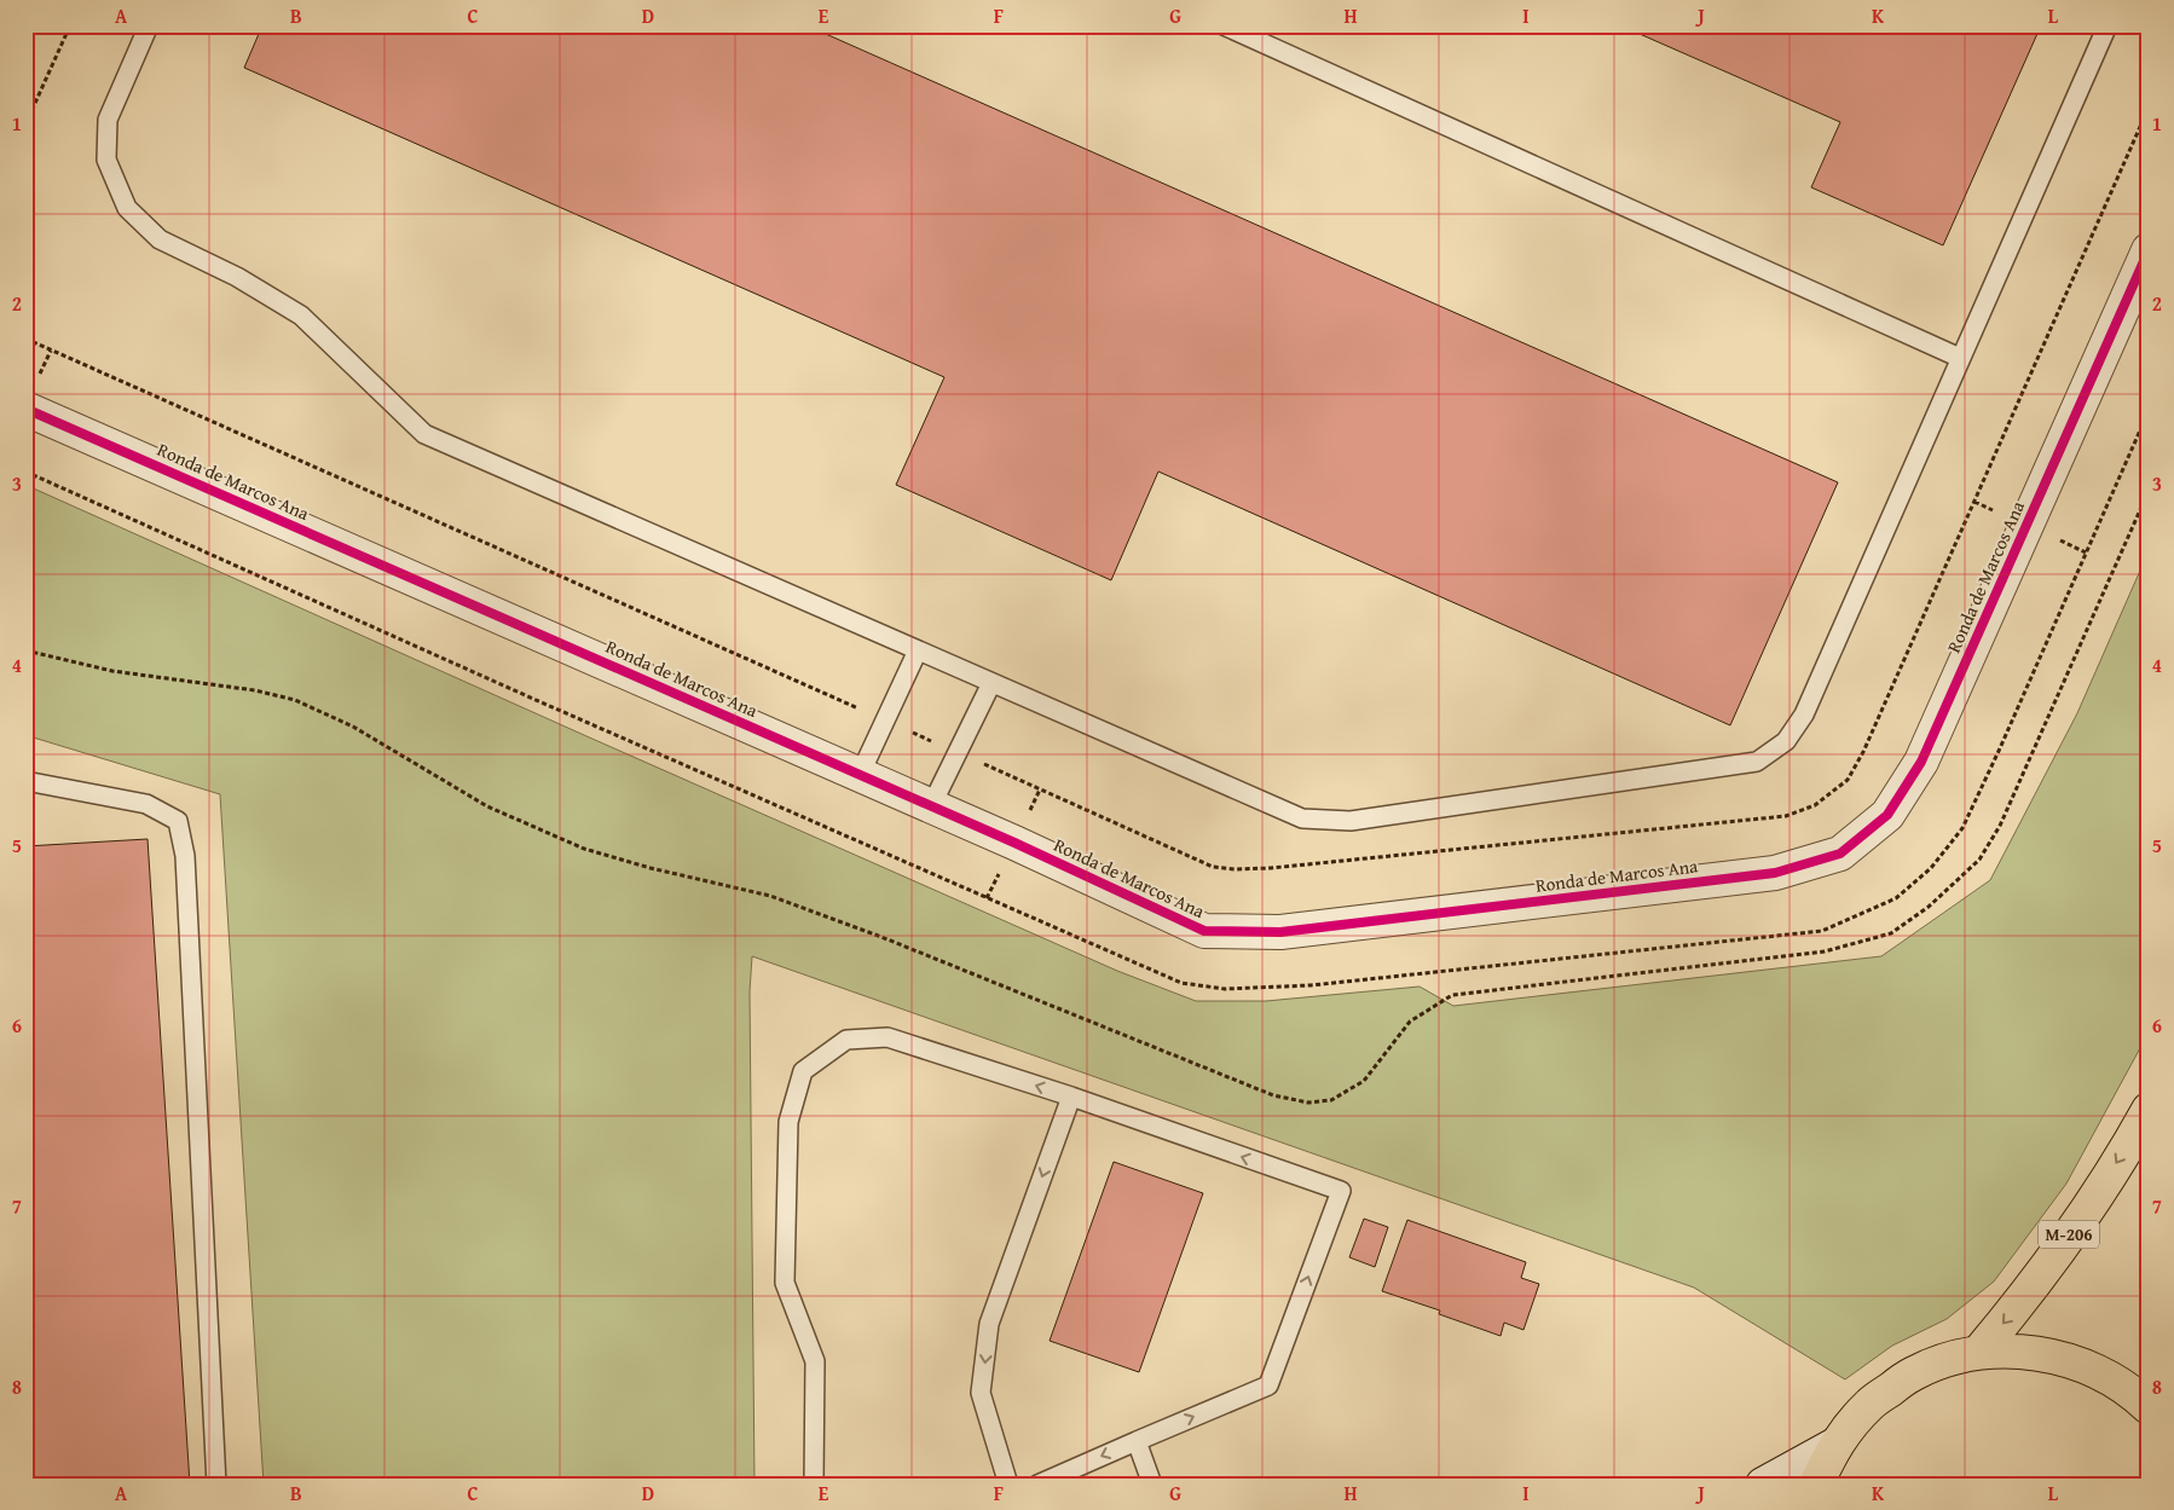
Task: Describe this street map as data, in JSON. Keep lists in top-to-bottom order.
{
  "streets": {
    "main road": ["M-206"],
    "street": ["Ronda de Marcos Ana"]
  },
  "grid": {
    "columns": [
      "A",
      "B",
      "C",
      "D",
      "E",
      "F",
      "G",
      "H",
      "I",
      "J",
      "K",
      "L"
    ],
    "rows": [
      "1",
      "2",
      "3",
      "4",
      "5",
      "6",
      "7",
      "8"
    ]
  }
}
